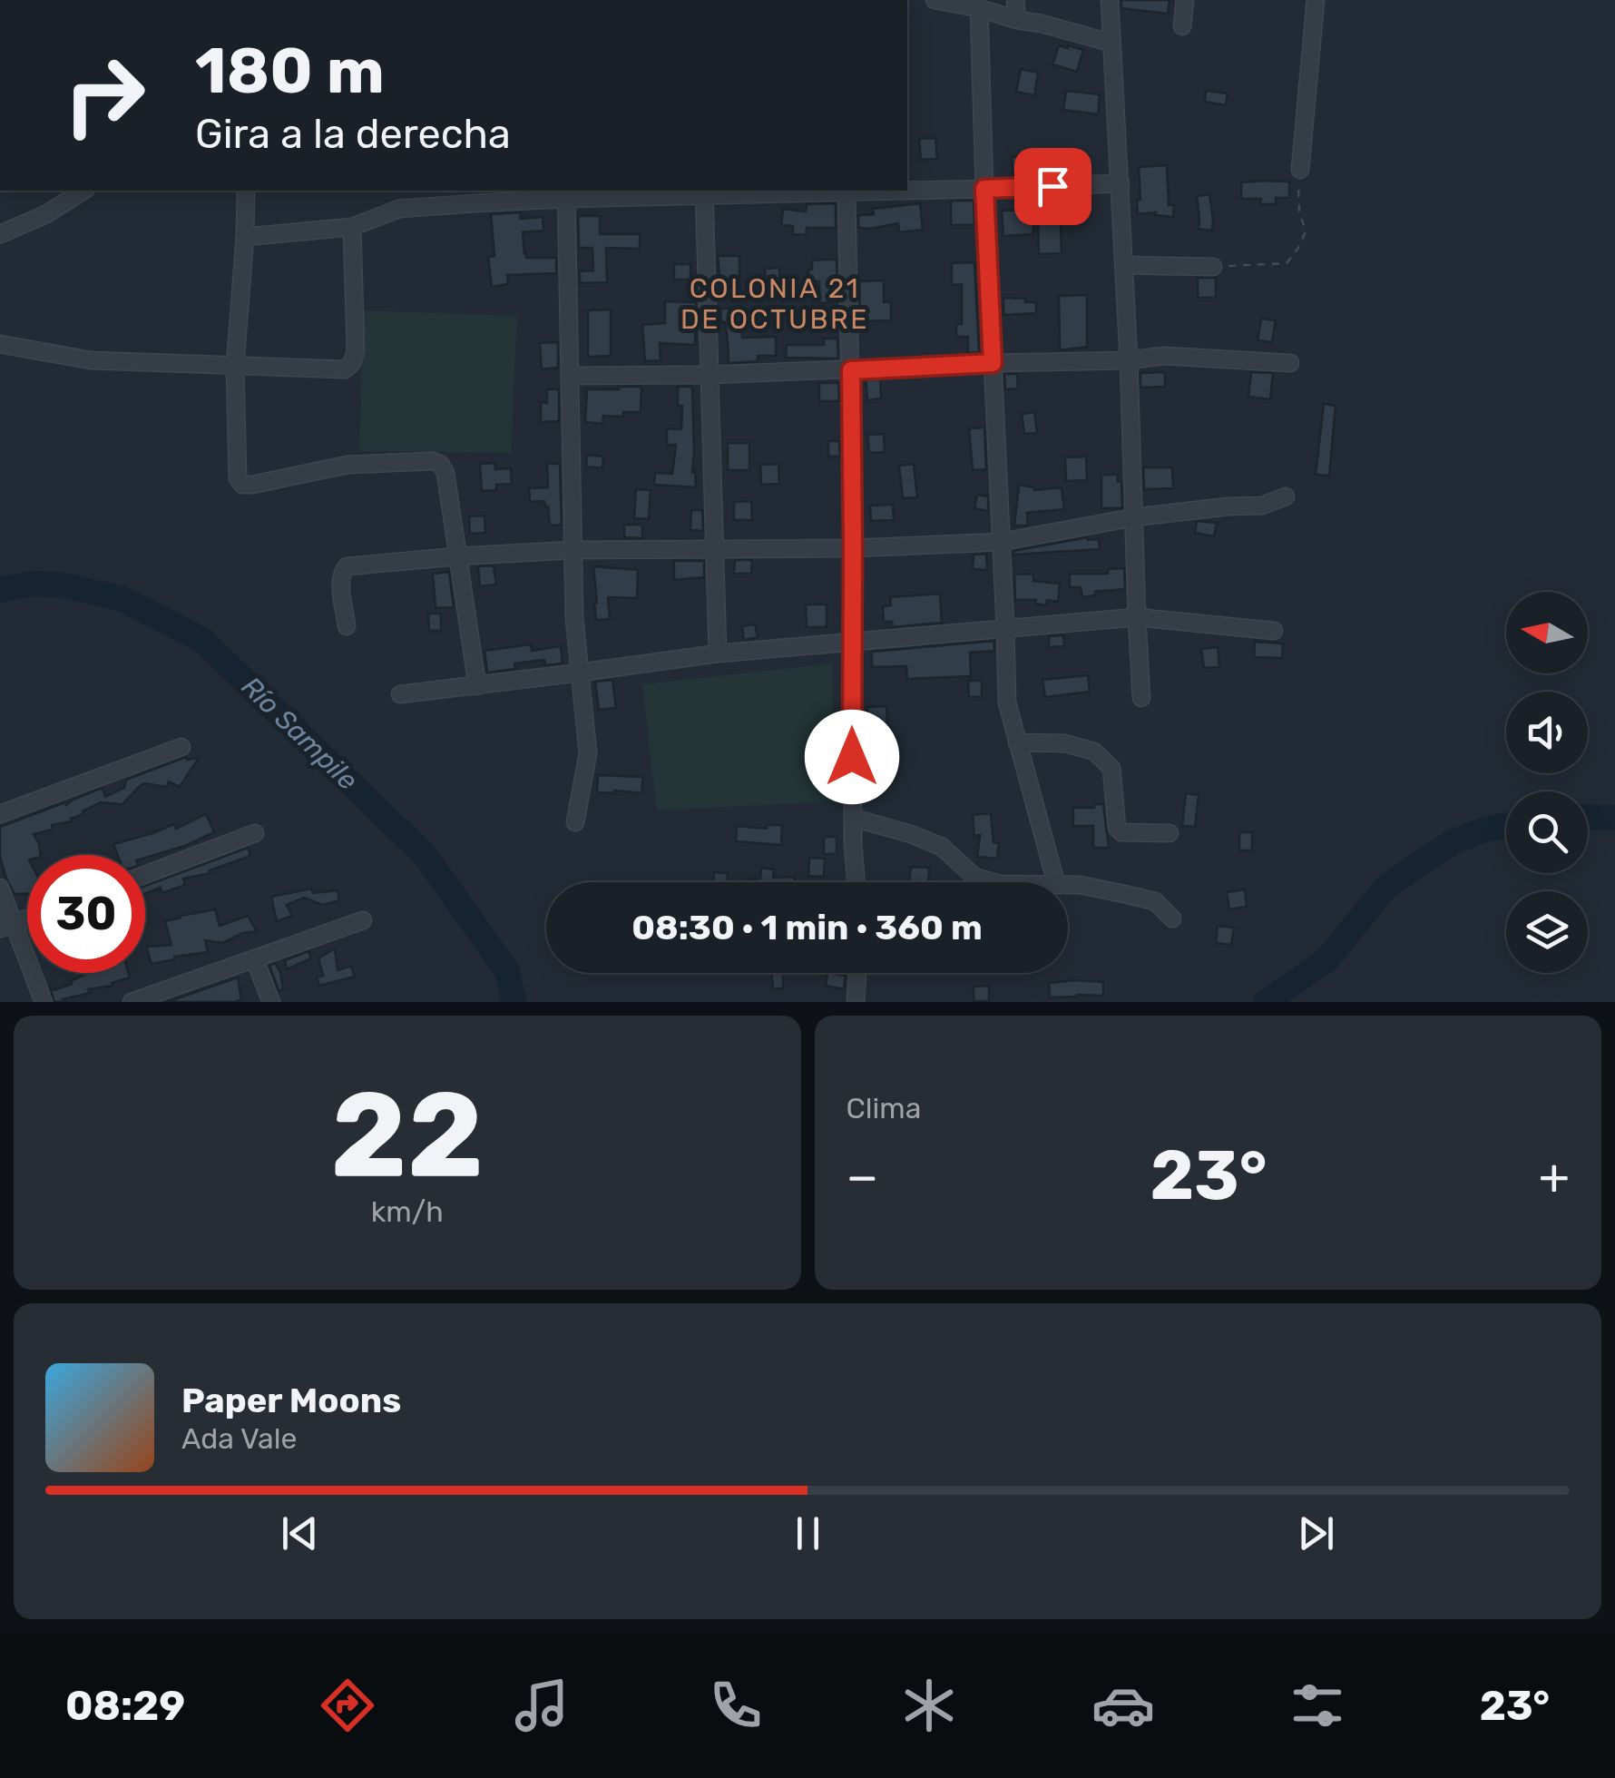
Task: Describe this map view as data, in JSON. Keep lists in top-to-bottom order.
{
  "districts": ["COLONIA 21 DE OCTUBRE"],
  "water": ["Río Sampile"],
  "north": "left",
  "page": {
    "turn": ["180 m", "Gira a la derecha"],
    "limit": "30",
    "trip": "08:30 · 1 min · 360 m",
    "tile": [
      ["22", "km/h"],
      "Clima"
    ],
    "heat": ["−", "23°", "+"],
    "song": ["Paper Moons", "Ada Vale"],
    "tabs": ["08:29", "23°"]
  }
}
